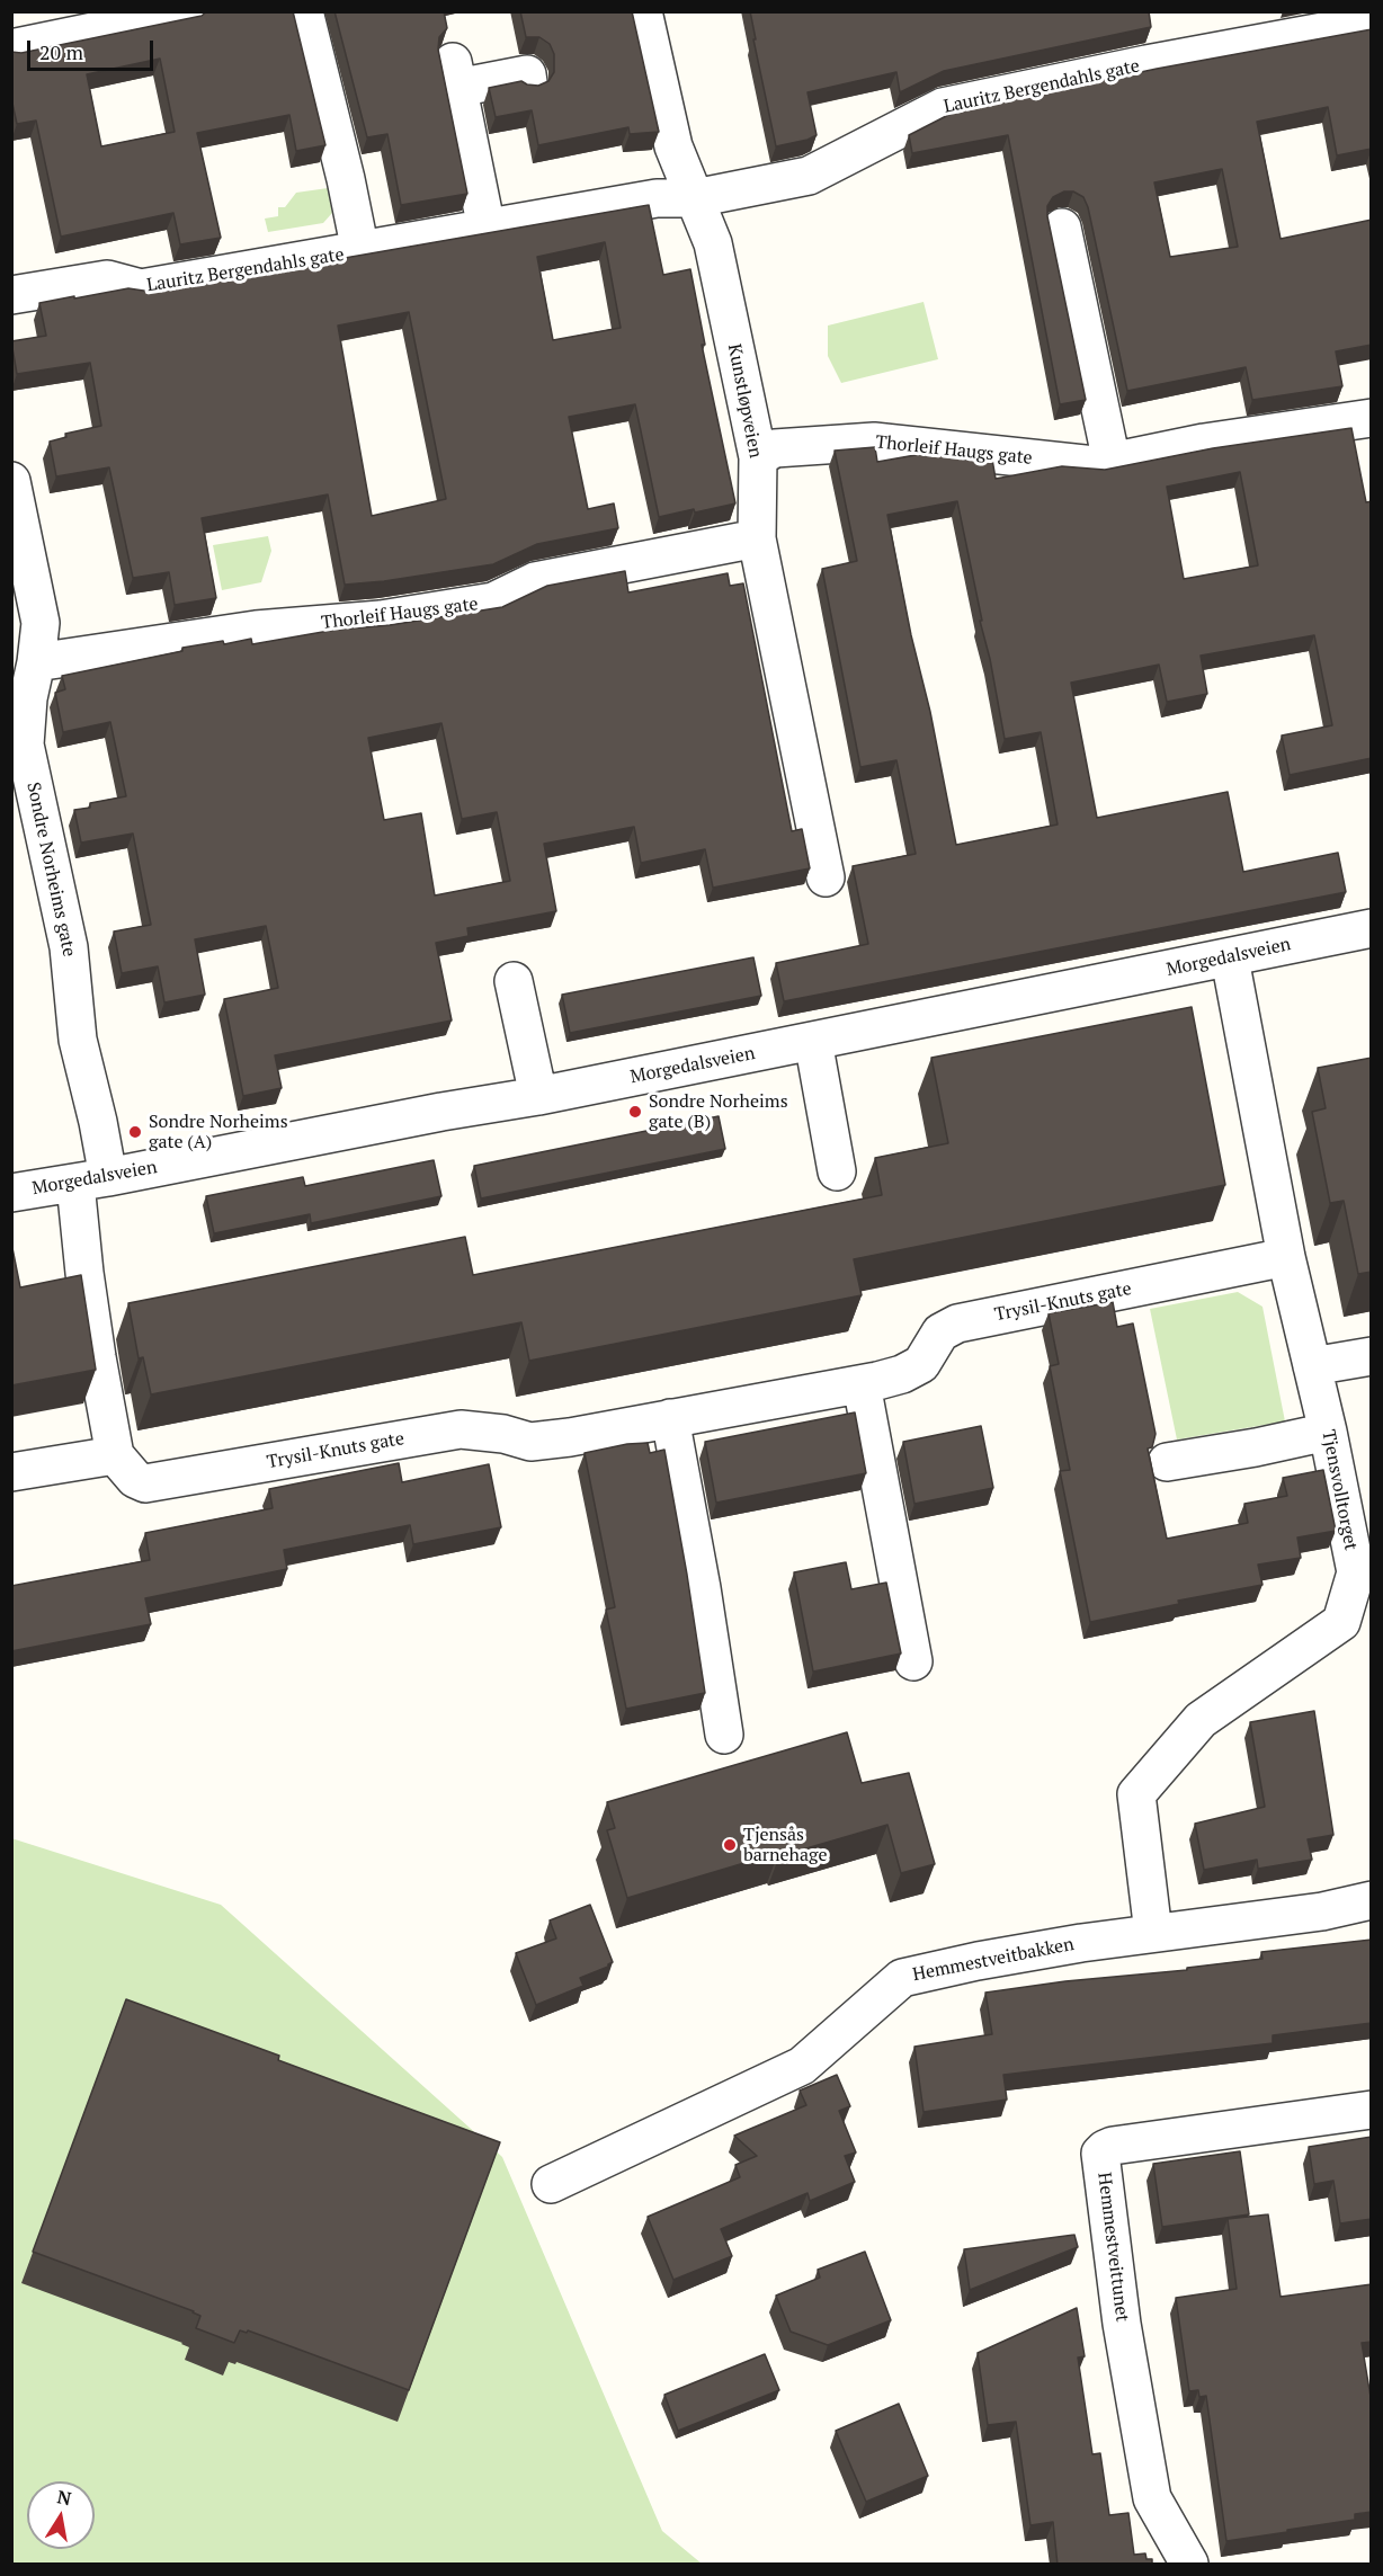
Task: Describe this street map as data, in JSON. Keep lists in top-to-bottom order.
{
  "streets": {
    "street": [
      "Lauritz Bergendahls gate",
      "Kunstløpveien",
      "Thorleif Haugs gate",
      "Sondre Norheims gate",
      "Morgedalsveien",
      "Trysil-Knuts gate",
      "Tjensvolltorget",
      "Hemmestveitbakken",
      "Hemmestveittunet"
    ]
  },
  "crossings": [
    ["Lauritz Bergendahls gate", "Kunstløpveien"],
    ["Kunstløpveien", "Thorleif Haugs gate"],
    ["Thorleif Haugs gate", "Sondre Norheims gate"],
    ["Sondre Norheims gate", "Morgedalsveien"],
    ["Sondre Norheims gate", "Trysil-Knuts gate"],
    ["Morgedalsveien", "Tjensvolltorget"],
    ["Trysil-Knuts gate", "Tjensvolltorget"],
    ["Tjensvolltorget", "Hemmestveitbakken"]
  ],
  "places": ["Sondre Norheims gate (B)", "Sondre Norheims gate (A)", "Tjensås barnehage"],
  "scale_bar": "20 m",
  "north": "top"
}
